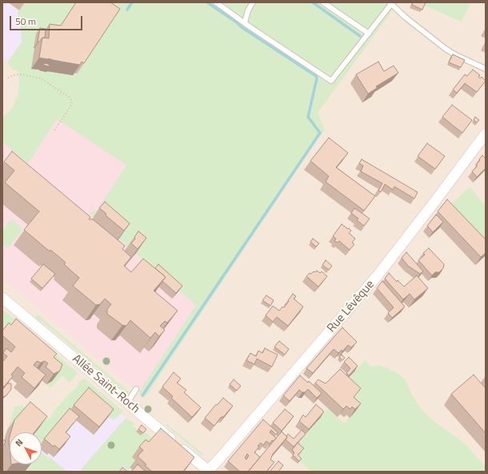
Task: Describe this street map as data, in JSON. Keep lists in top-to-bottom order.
{
  "streets": {
    "street": ["Rue Lévêque", "Allée Saint-Roch"]
  },
  "crossings": [
    ["Rue Lévêque", "Allée Saint-Roch"]
  ],
  "scale_bar": "50 m",
  "north": "top left"
}
